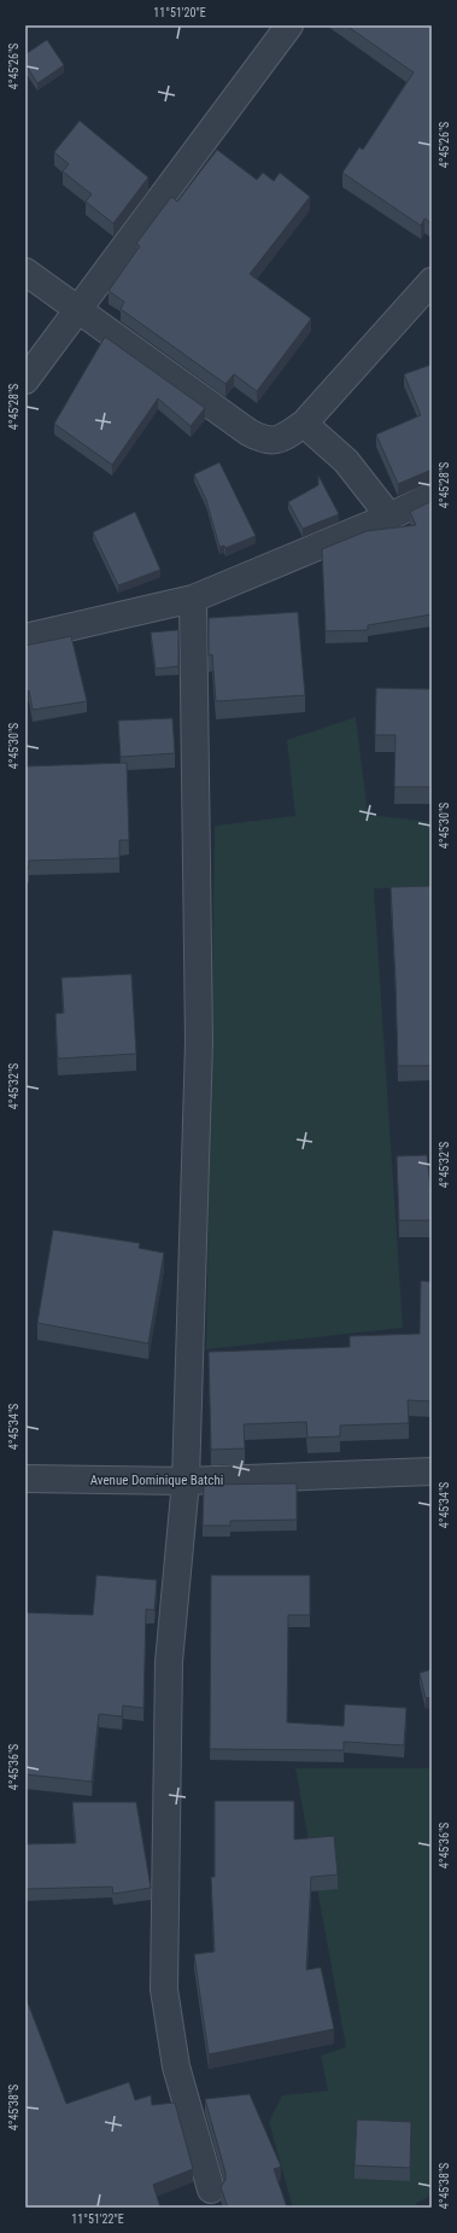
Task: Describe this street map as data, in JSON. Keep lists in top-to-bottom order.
{
  "streets": {
    "street": ["Avenue Dominique Batchi"]
  },
  "coordinates": [
    "11°51'20\"E",
    "4°45'26\"S",
    "4°45'28\"S",
    "4°45'30\"S",
    "4°45'32\"S",
    "4°45'34\"S",
    "4°45'36\"S",
    "4°45'38\"S",
    "11°51'22\"E"
  ]
}
